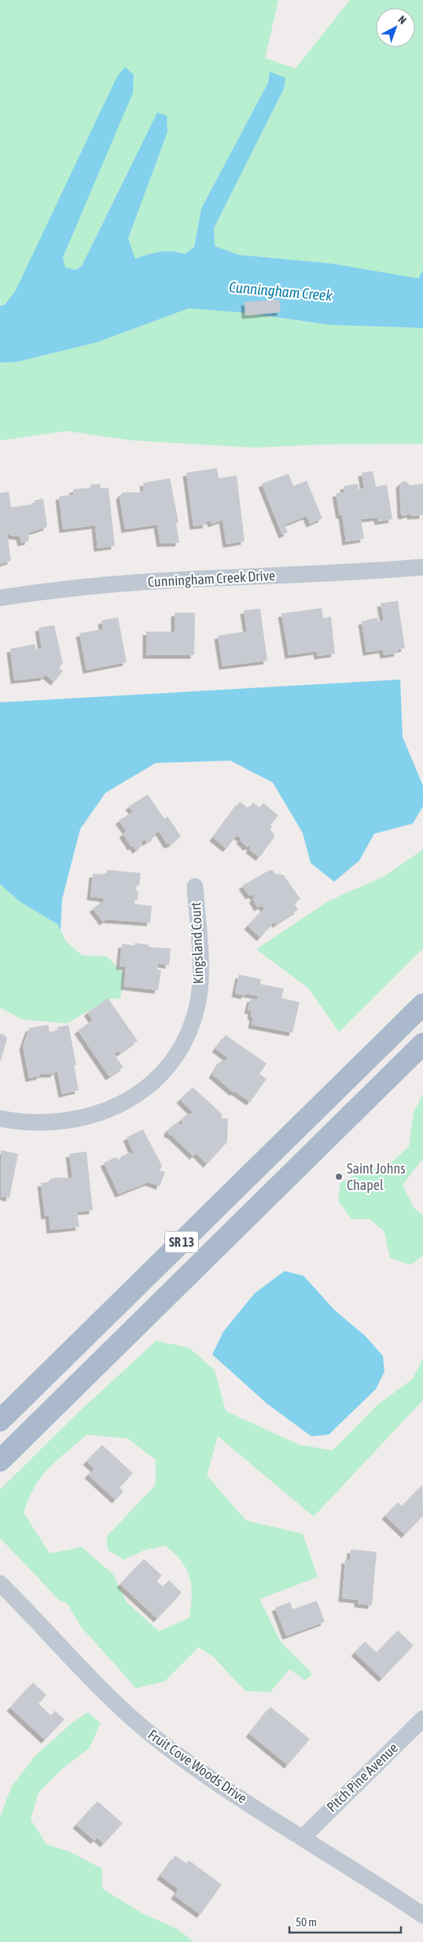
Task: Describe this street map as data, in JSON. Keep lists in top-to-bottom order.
{
  "streets": {
    "main road": ["SR 13"],
    "street": [
      "Cunningham Creek Drive",
      "Kingsland Court",
      "Fruit Cove Woods Drive",
      "Pitch Pine Avenue"
    ]
  },
  "crossings": [
    ["Fruit Cove Woods Drive", "Pitch Pine Avenue"]
  ],
  "water": ["Cunningham Creek"],
  "places": ["Saint Johns Chapel"],
  "scale_bar": "50 m",
  "north": "top right"
}
